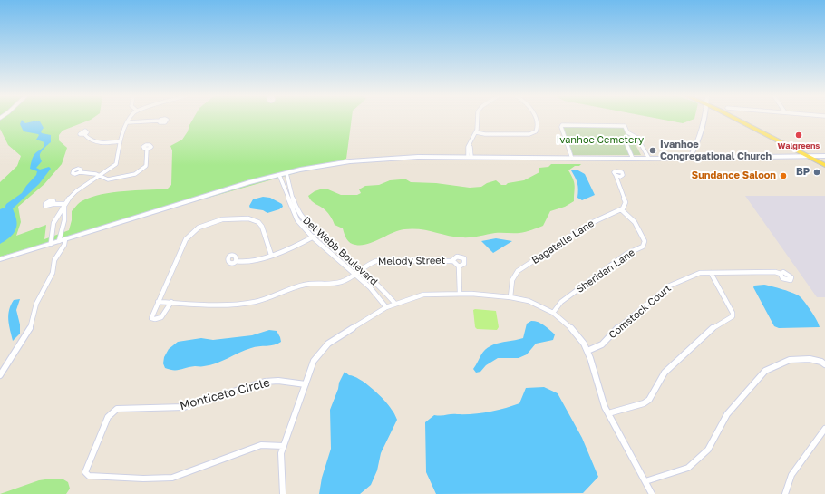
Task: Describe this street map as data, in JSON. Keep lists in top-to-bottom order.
{
  "streets": {
    "street": [
      "Bagatelle Lane",
      "Del Webb Boulevard",
      "Melody Street",
      "Sheridan Lane",
      "Comstock Court",
      "Monticeto Circle"
    ]
  },
  "crossings": [
    ["Bagatelle Lane", "Sheridan Lane"],
    ["Del Webb Boulevard", "Melody Street"]
  ],
  "parks": ["Ivanhoe Cemetery"],
  "places": [
    "Walgreens",
    "Ivanhoe Congregational Church",
    "BP",
    "Sundance Saloon"
  ]
}
